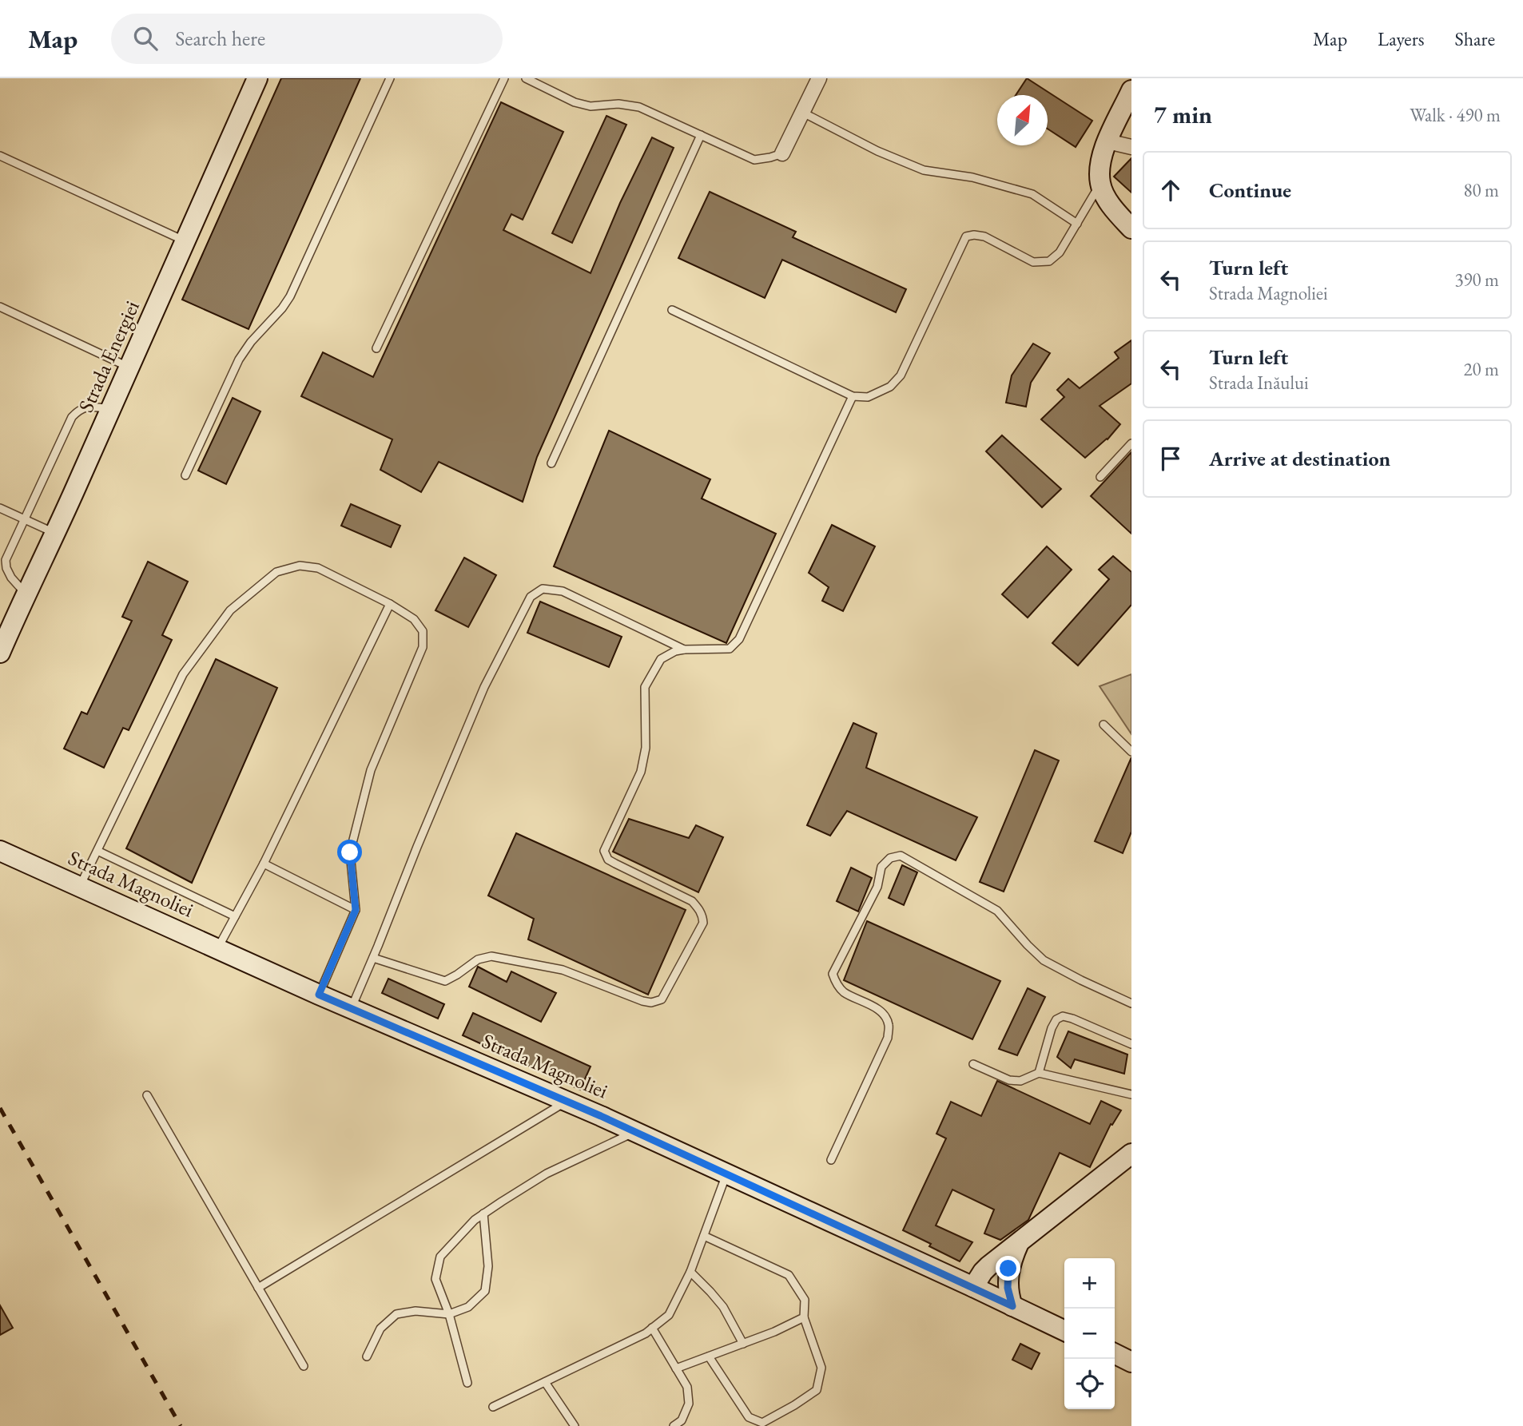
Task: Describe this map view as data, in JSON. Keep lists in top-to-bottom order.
{
  "streets": {
    "main road": ["Strada Energiei", "Strada Magnoliei"]
  },
  "north": "top right",
  "page": {
    "header": "Map",
    "search": "Search here",
    "nav": ["Map", "Layers", "Share"],
    "heading": ["7 min", "Walk · 490 m"],
    "list": [
      ["Continue", "80 m"],
      ["Turn left", "Strada Magnoliei", "390 m"],
      ["Turn left", "Strada Inăului", "20 m"],
      "Arrive at destination"
    ],
    "map_buttons": ["+", "−"]
  }
}
